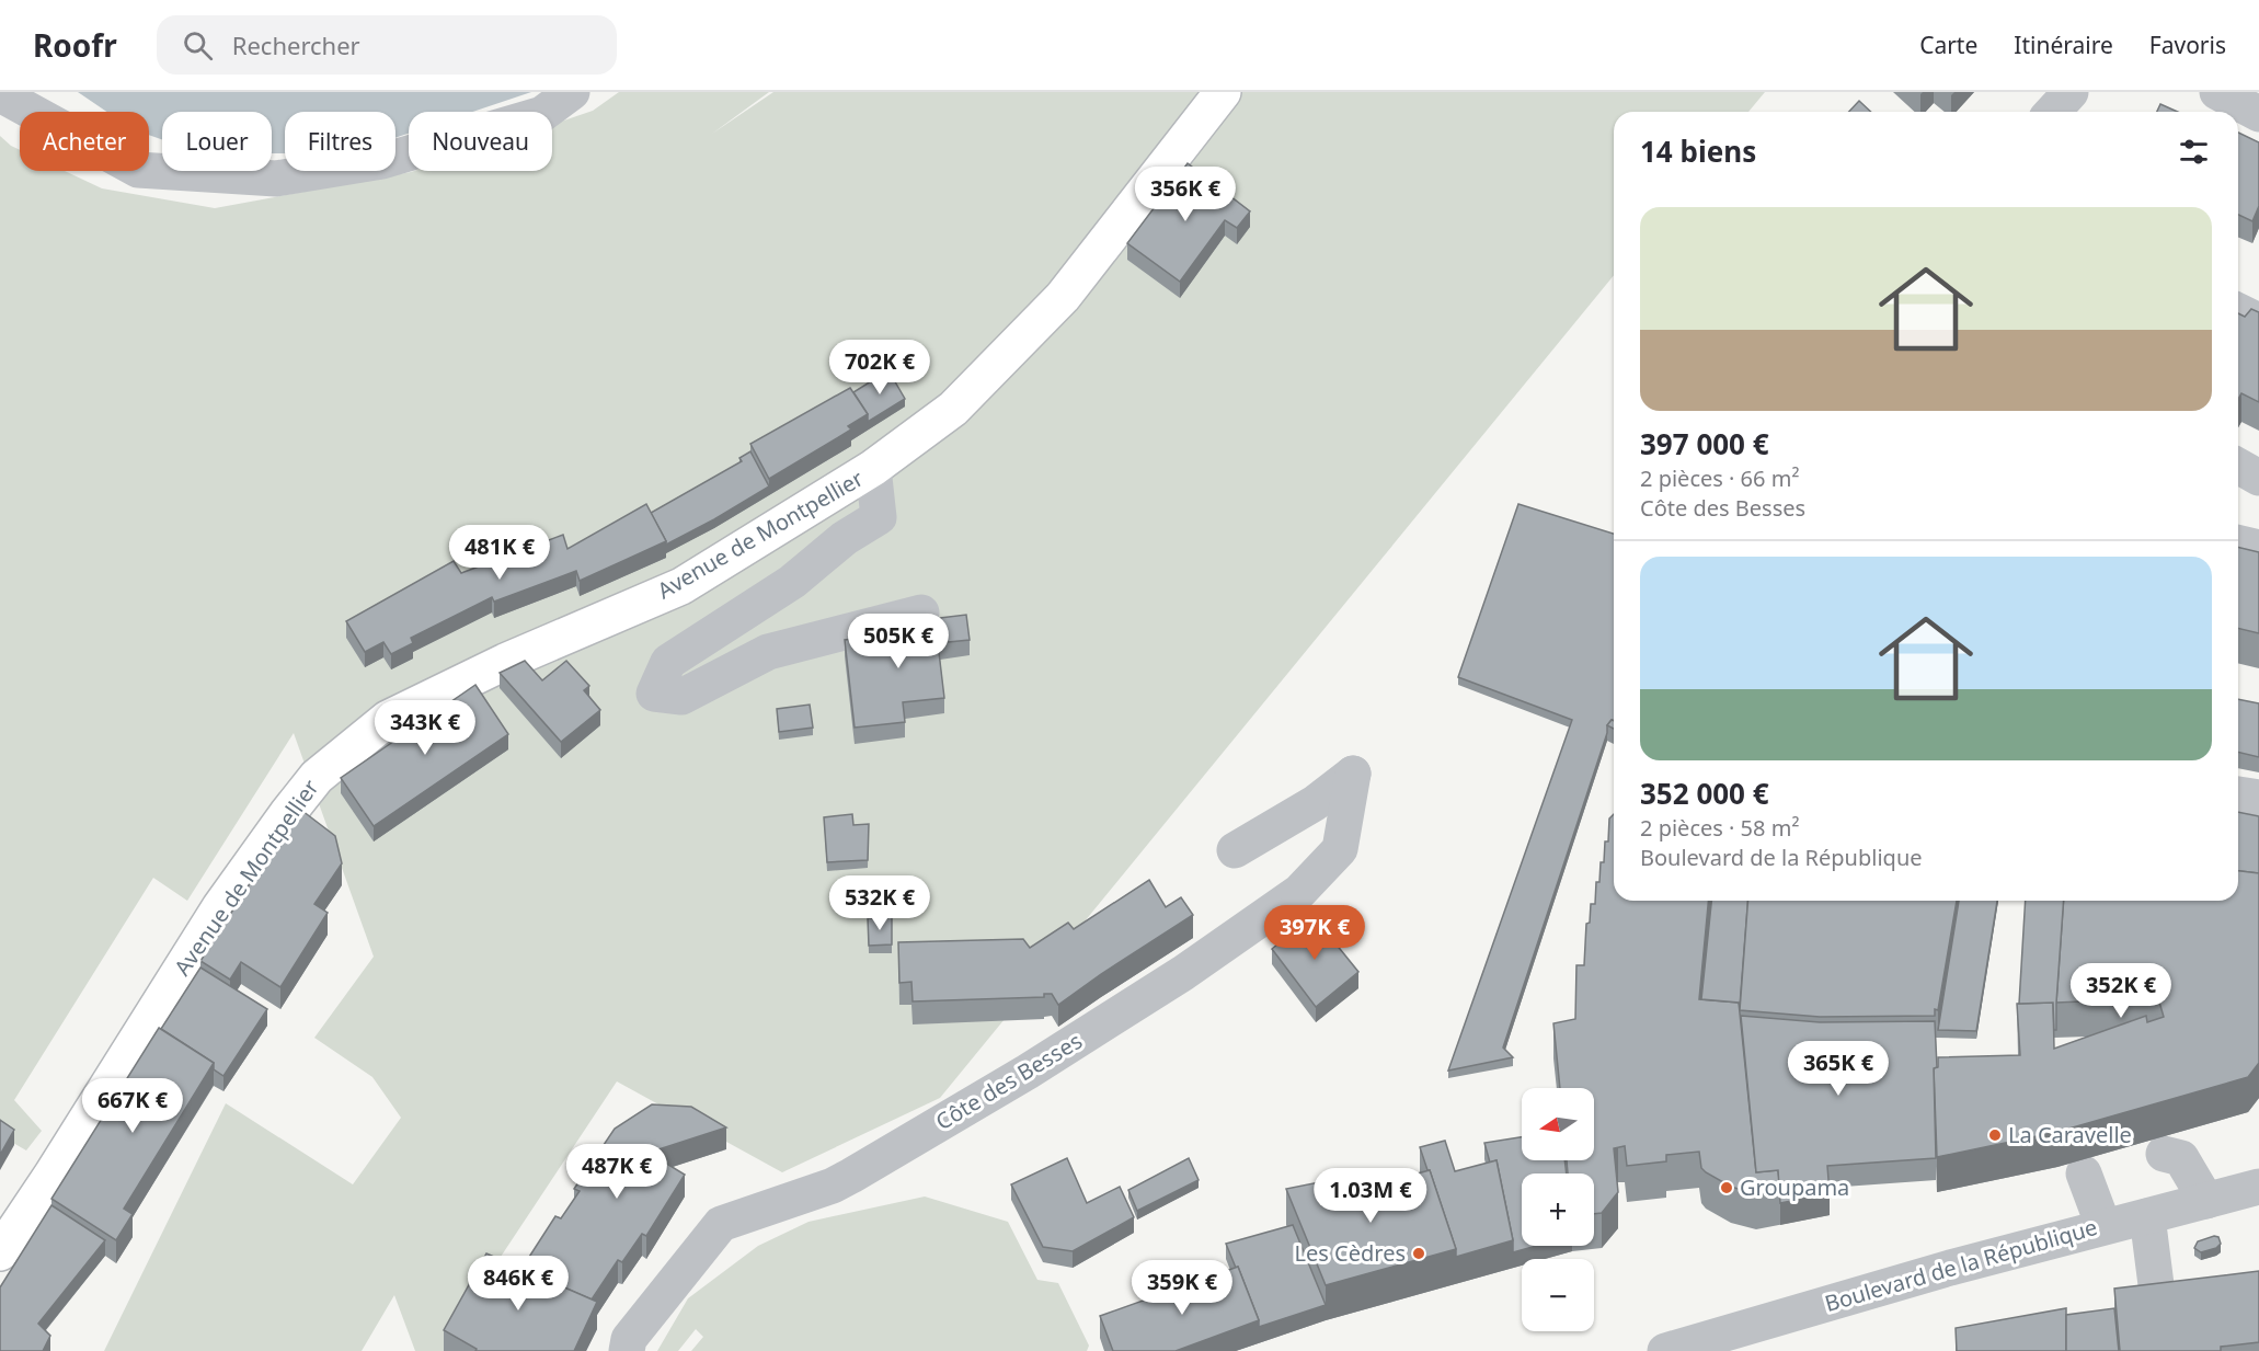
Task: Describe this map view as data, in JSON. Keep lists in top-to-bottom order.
{
  "streets": {
    "main road": ["Avenue de Montpellier"],
    "street": ["Côte des Besses", "Boulevard de la République"]
  },
  "places": ["La Caravelle", "Groupama", "Les Cèdres"],
  "north": "left",
  "page": {
    "header": "Roofr",
    "search": "Rechercher",
    "nav": ["Carte", "Itinéraire", "Favoris"],
    "chip": [
      "Acheter",
      "Louer",
      "Filtres",
      "Nouveau"
    ],
    "heading": "14 biens",
    "price": [
      "356K €",
      "702K €",
      "481K €",
      "505K €",
      "343K €",
      "532K €",
      "397K €",
      "352K €",
      "365K €",
      "667K €",
      "487K €",
      "1.03M €",
      "846K €",
      "359K €"
    ],
    "list": [
      {
        "name": "397 000 €",
        "note": "2 pièces · 66 m² · Côte des Besses"
      },
      {
        "name": "352 000 €",
        "note": "2 pièces · 58 m² · Boulevard de la République"
      }
    ],
    "map_buttons": ["+", "−"]
  }
}
